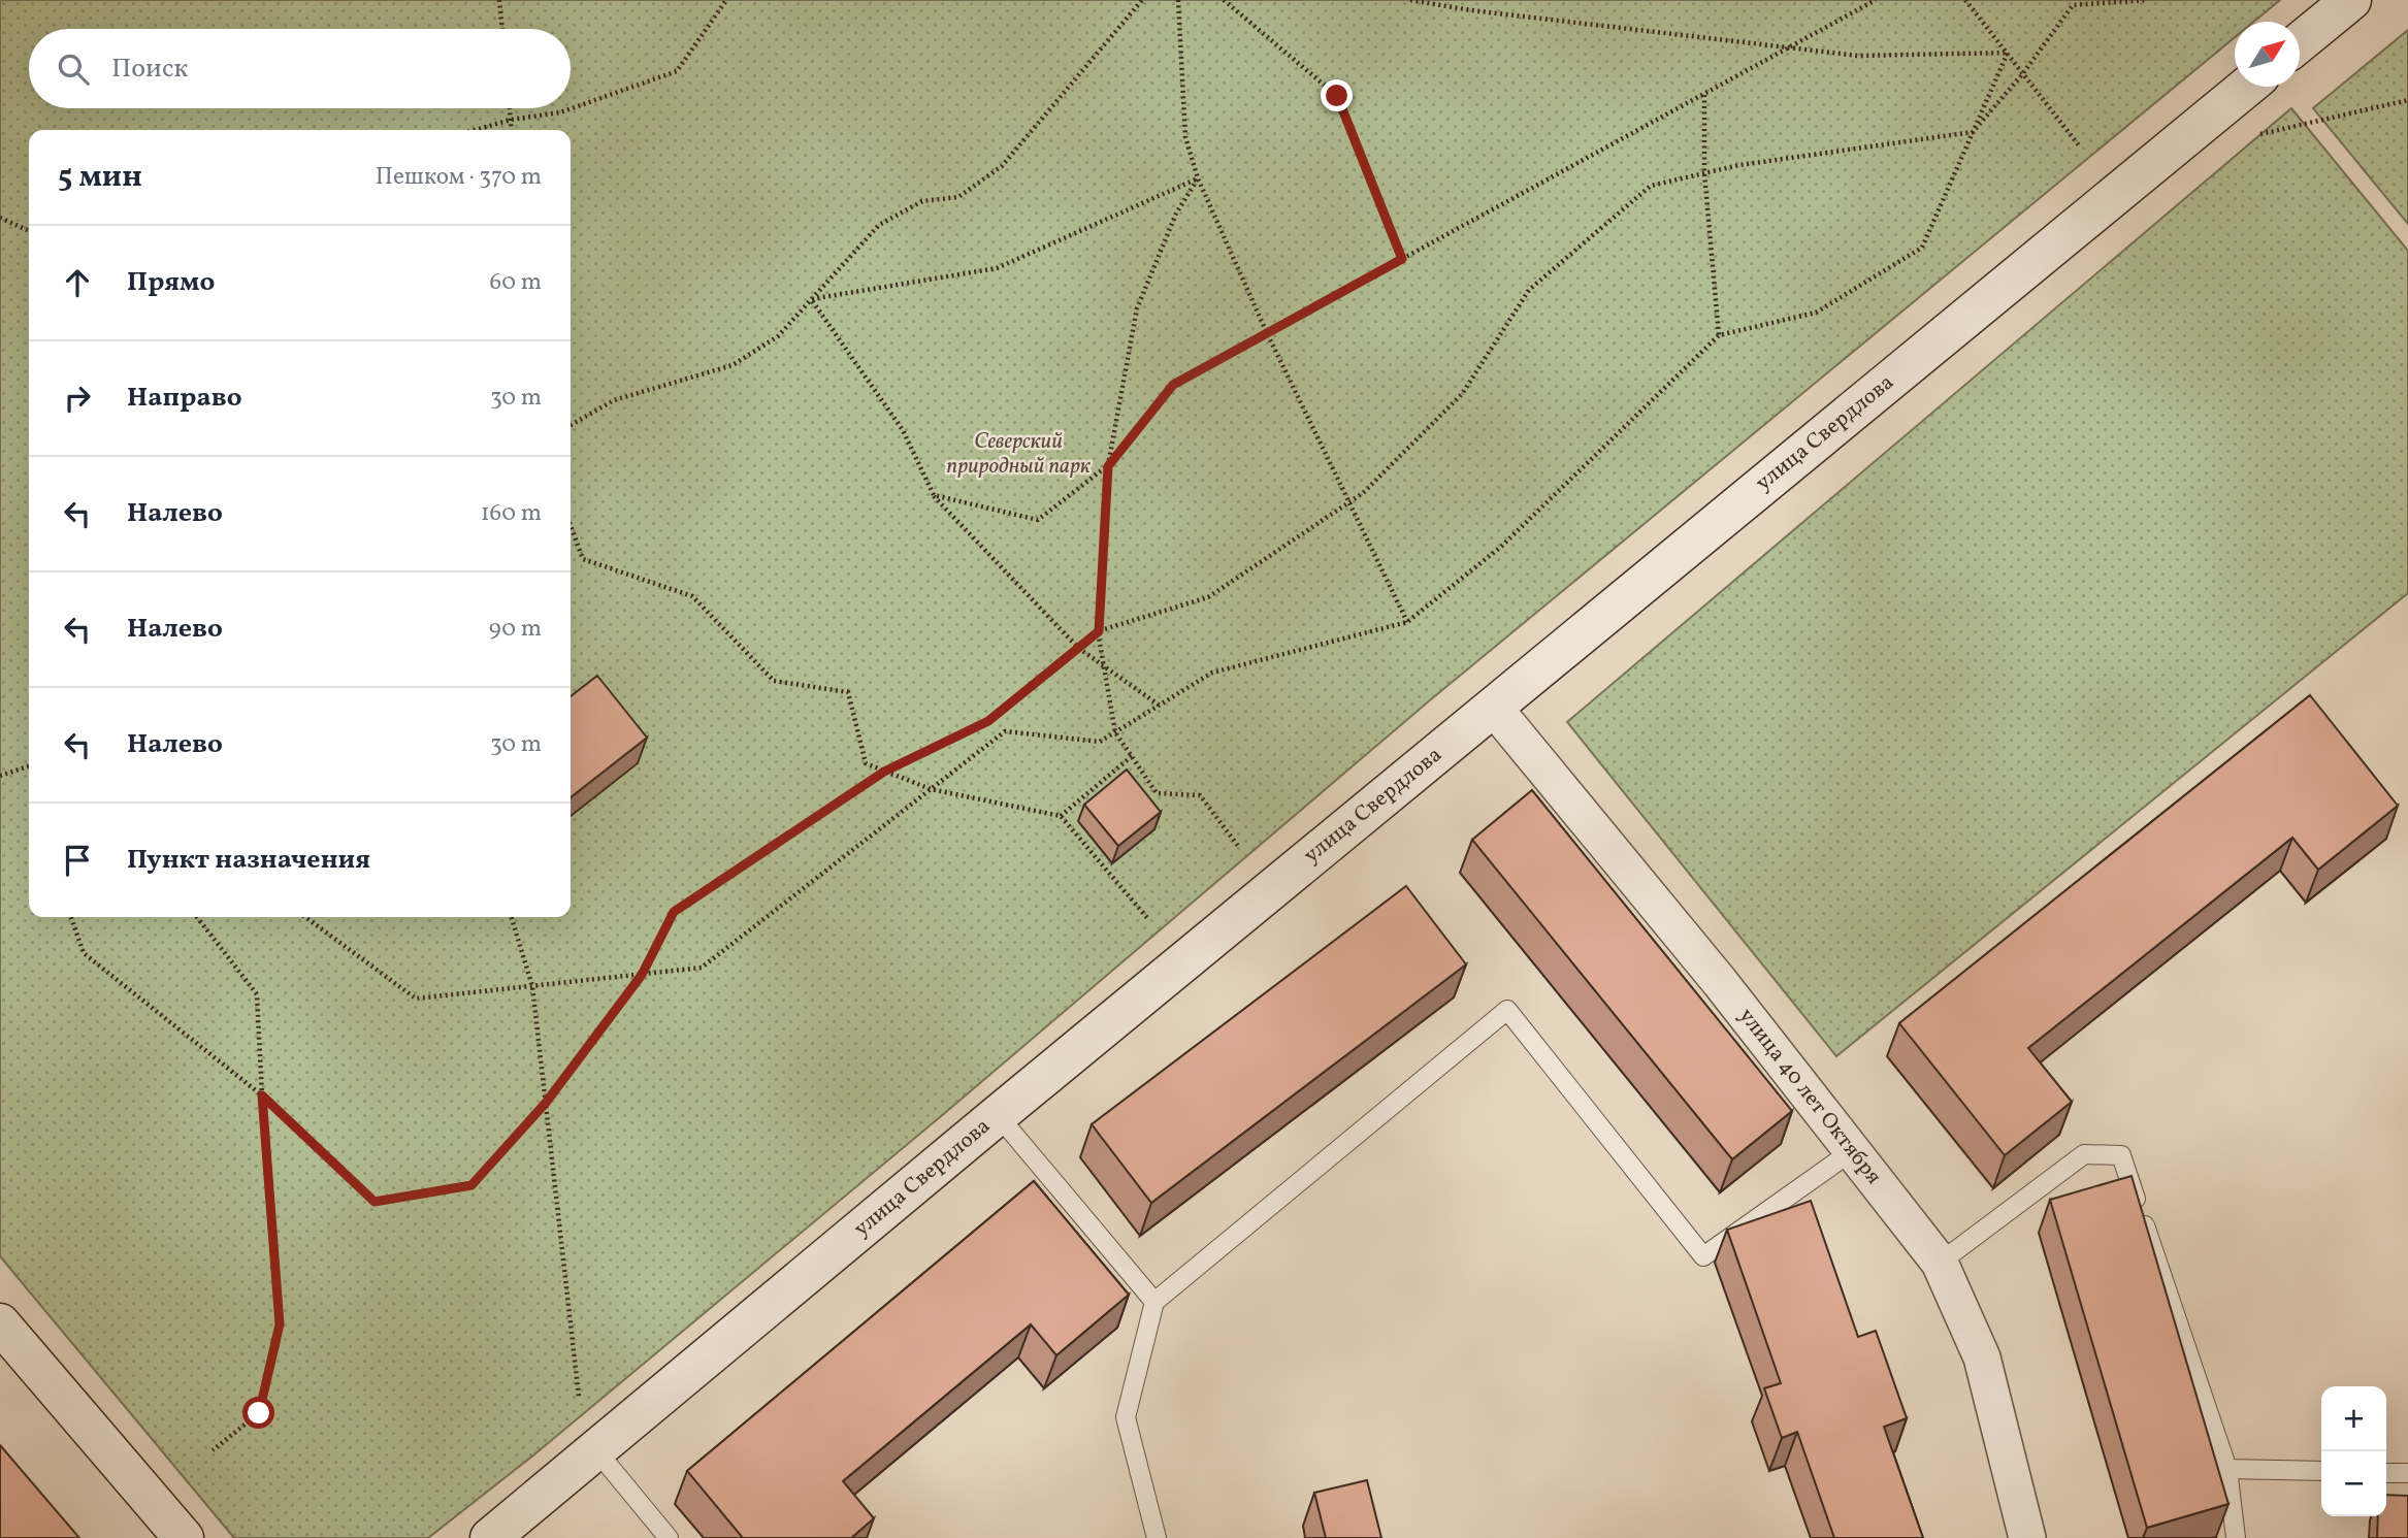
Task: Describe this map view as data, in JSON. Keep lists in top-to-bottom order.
{
  "streets": {
    "street": ["улица Свердлова", "улица 40 лет Октября"]
  },
  "crossings": [
    ["улица Свердлова", "улица 40 лет Октября"]
  ],
  "parks": ["Северский природный парк"],
  "north": "top right",
  "page": {
    "search": "Поиск",
    "heading": ["5 мин", "Пешком · 370 m"],
    "list": [
      ["Прямо", "60 m"],
      ["Направо", "30 m"],
      ["Налево", "160 m"],
      ["Налево", "90 m"],
      ["Налево", "30 m"],
      "Пункт назначения"
    ],
    "map_buttons": ["+", "−"]
  }
}
